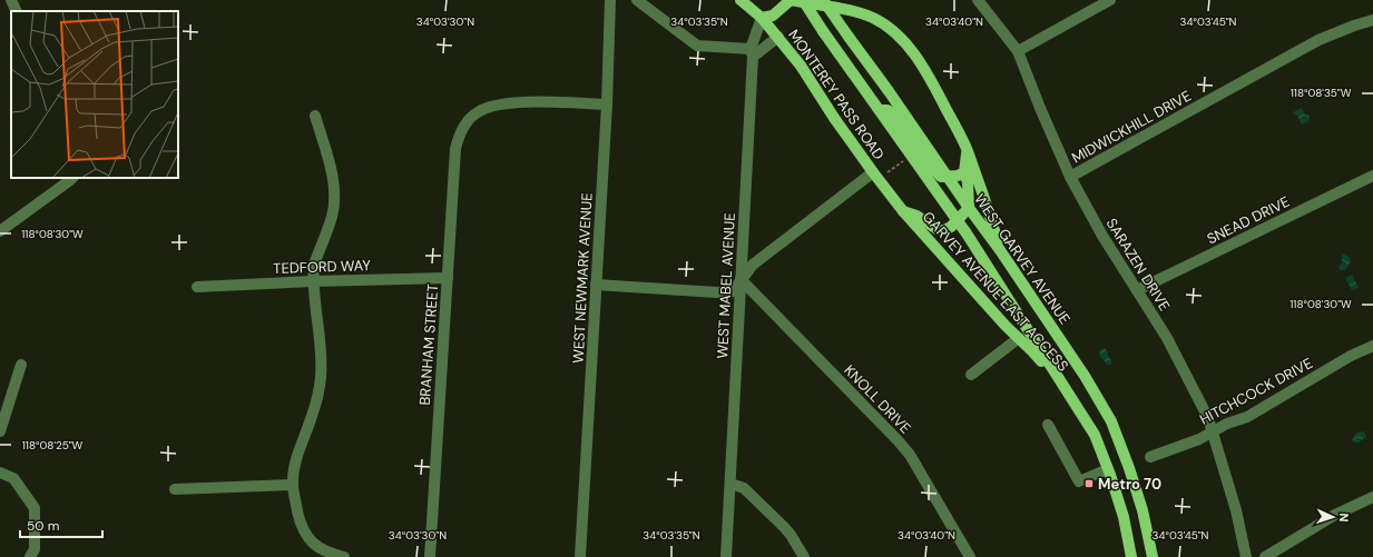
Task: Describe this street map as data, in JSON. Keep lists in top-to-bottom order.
{
  "streets": {
    "main road": ["MONTEREY PASS ROAD", "WEST GARVEY AVENUE", "GARVEY AVENUE EAST ACCESS"],
    "street": [
      "MIDWICKHILL DRIVE",
      "SNEAD DRIVE",
      "SARAZEN DRIVE",
      "TEDFORD WAY",
      "WEST NEWMARK AVENUE",
      "WEST MABEL AVENUE",
      "BRANHAM STREET",
      "HITCHCOCK DRIVE",
      "KNOLL DRIVE"
    ]
  },
  "crossings": [
    ["MONTEREY PASS ROAD", "WEST MABEL AVENUE"],
    ["MONTEREY PASS ROAD", "GARVEY AVENUE EAST ACCESS"],
    ["MIDWICKHILL DRIVE", "SARAZEN DRIVE"],
    ["SNEAD DRIVE", "SARAZEN DRIVE"],
    ["SARAZEN DRIVE", "HITCHCOCK DRIVE"],
    ["TEDFORD WAY", "BRANHAM STREET"],
    ["WEST NEWMARK AVENUE", "BRANHAM STREET"],
    ["WEST MABEL AVENUE", "KNOLL DRIVE"]
  ],
  "places": {
    "transit": ["Metro 70"]
  },
  "scale_bar": "50 m",
  "north": "right",
  "coordinates": [
    "34°03'30\"N",
    "34°03'35\"N",
    "34°03'40\"N",
    "34°03'45\"N",
    "118°08'35\"W",
    "118°08'30\"W",
    "118°08'25\"W"
  ]
}
